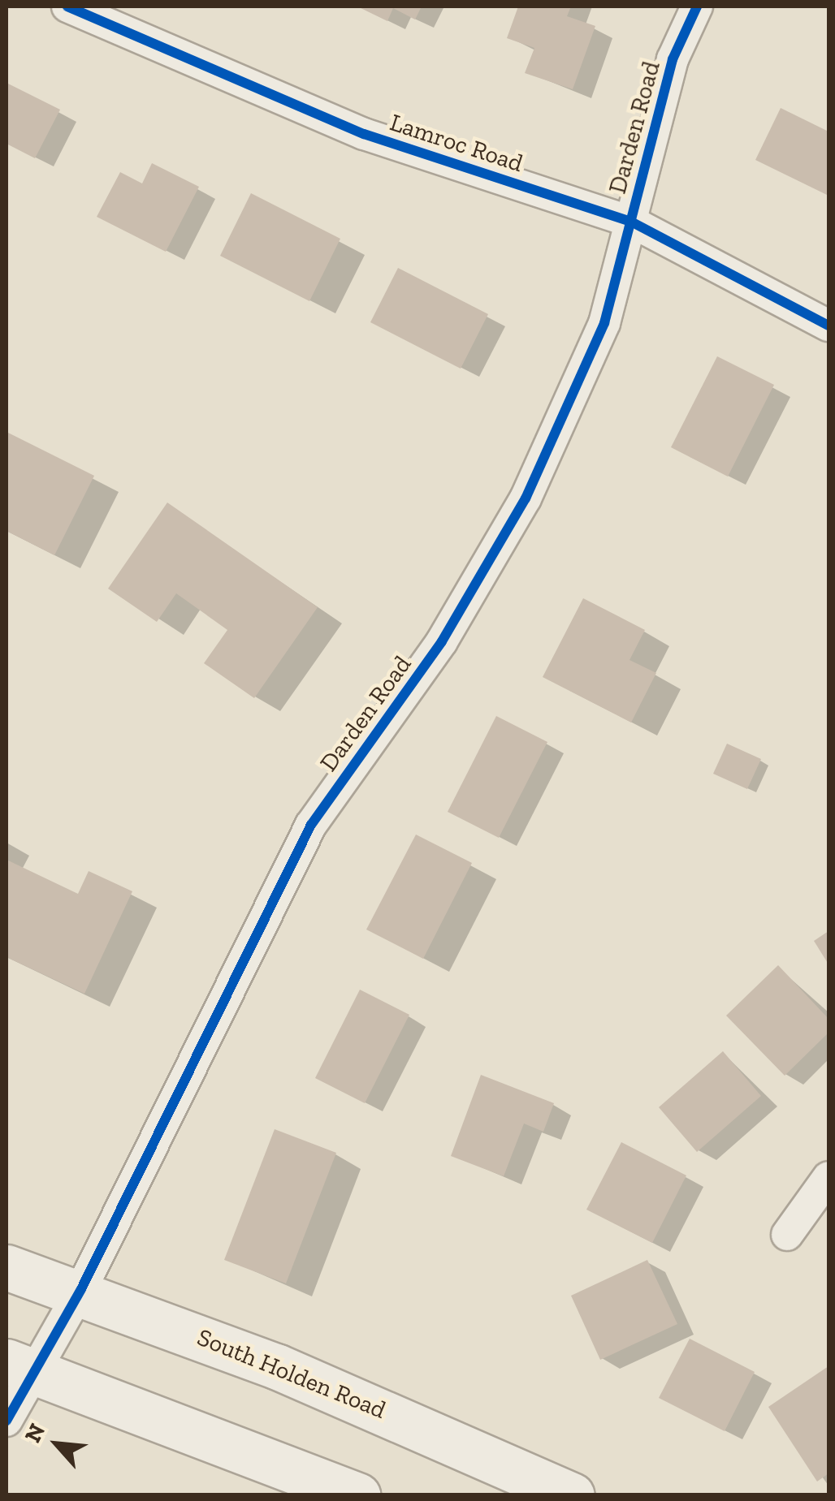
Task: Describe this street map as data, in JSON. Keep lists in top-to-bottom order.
{
  "streets": {
    "main road": ["South Holden Road"],
    "street": ["Darden Road", "Lamroc Road"]
  },
  "crossings": [
    ["Darden Road", "Lamroc Road"],
    ["Darden Road", "South Holden Road"]
  ],
  "north": "top left"
}
